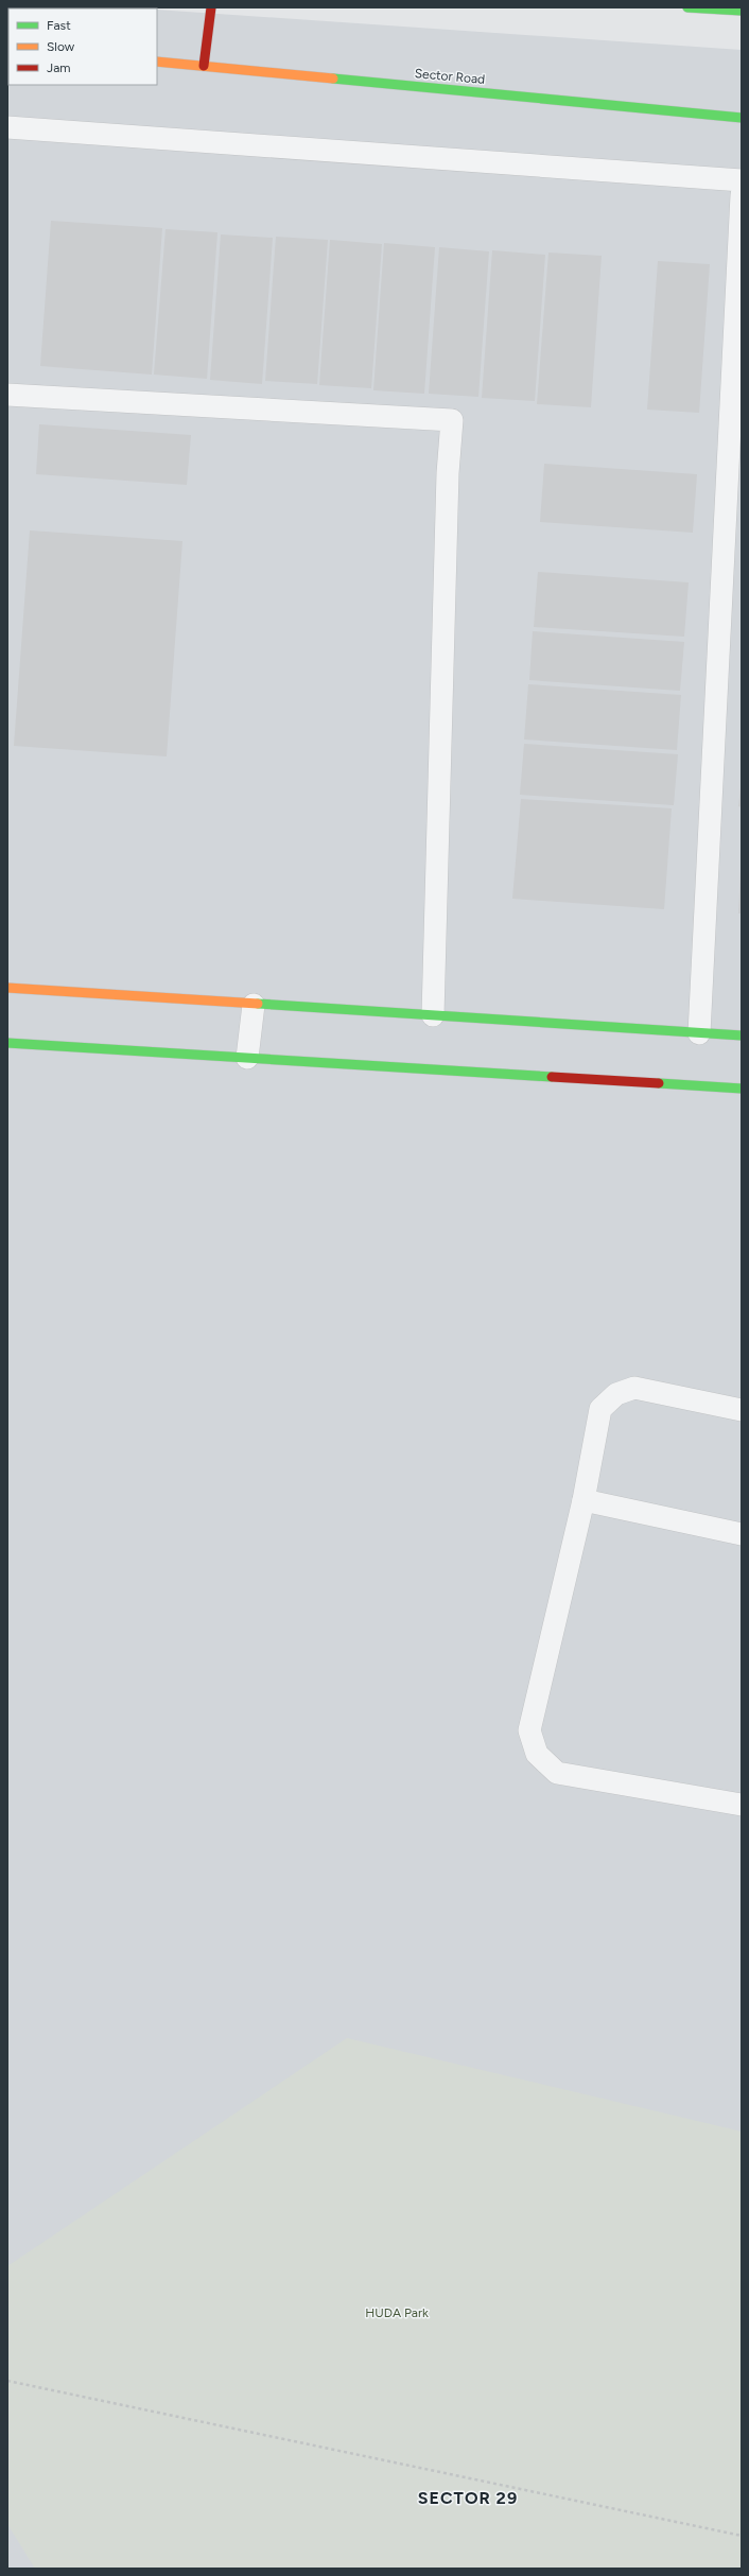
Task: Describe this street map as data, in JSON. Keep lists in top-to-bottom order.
{
  "streets": {
    "street": ["Sector Road"]
  },
  "districts": ["SECTOR 29"],
  "parks": ["HUDA Park"],
  "legend": ["Fast", "Slow", "Jam"]
}
